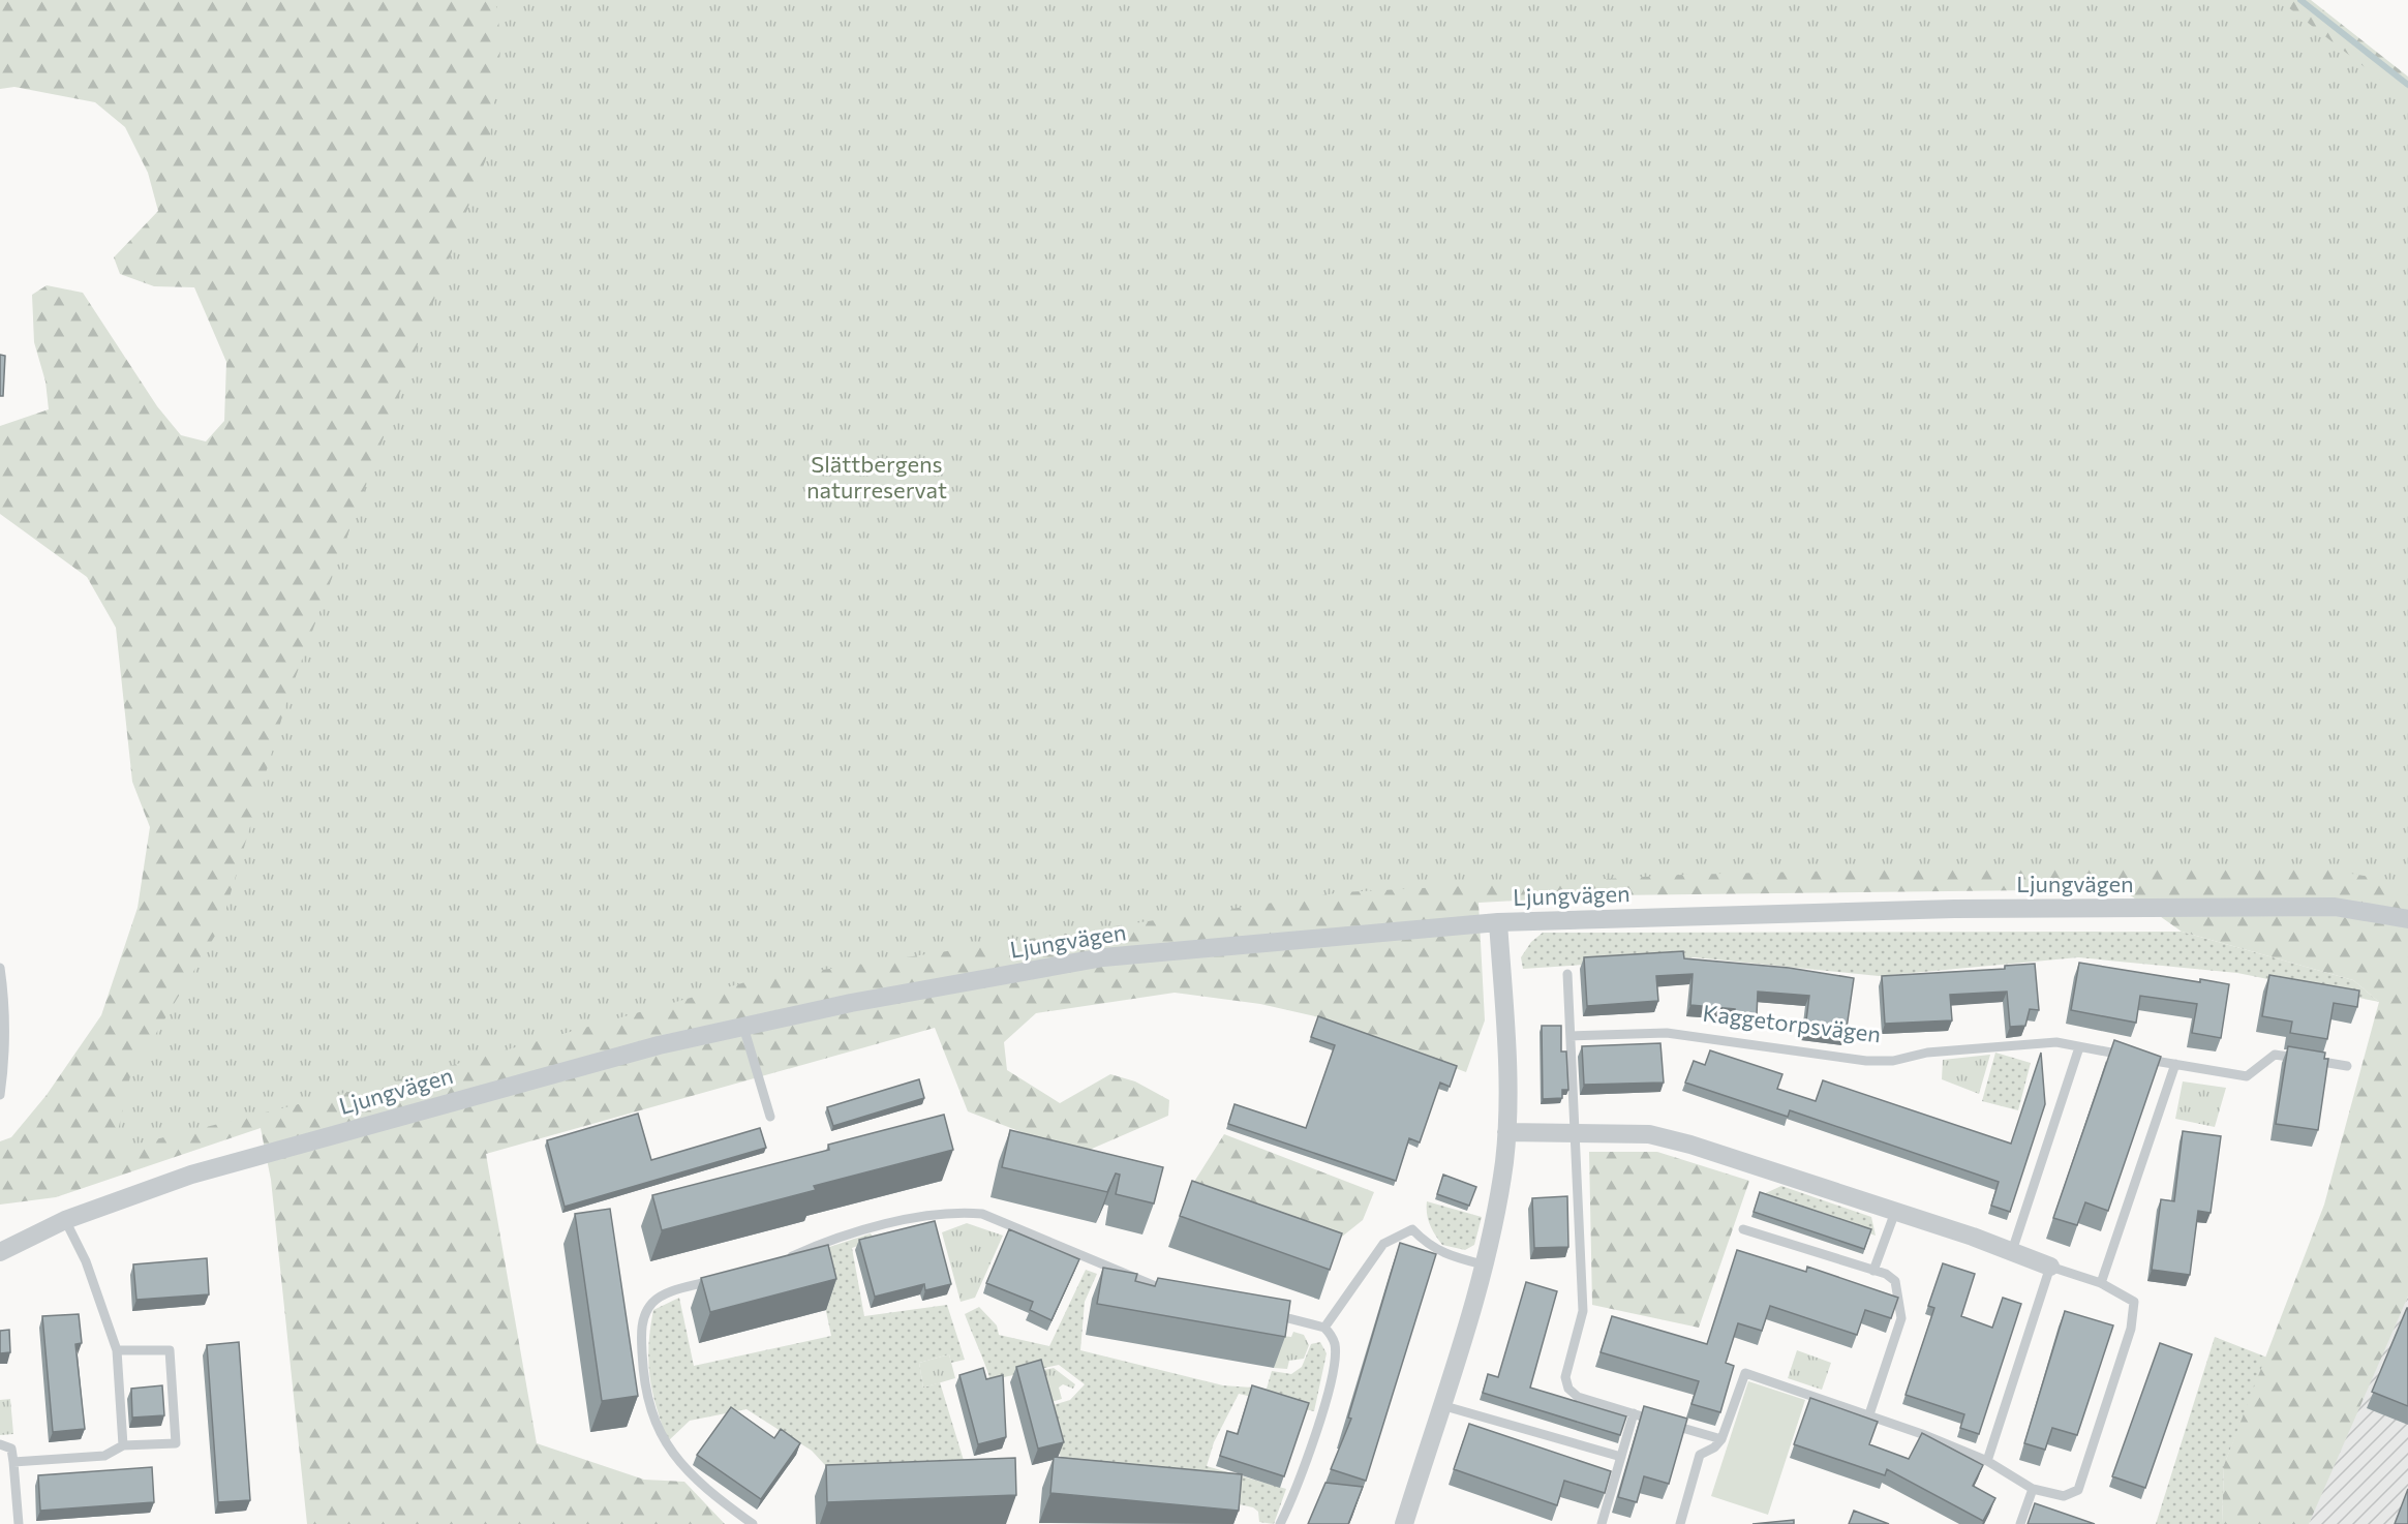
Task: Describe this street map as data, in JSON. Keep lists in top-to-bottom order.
{
  "streets": {
    "street": ["Ljungvägen"],
    "lane": ["Kaggetorpsvägen"]
  },
  "parks": ["Slättbergens naturreservat"]
}
